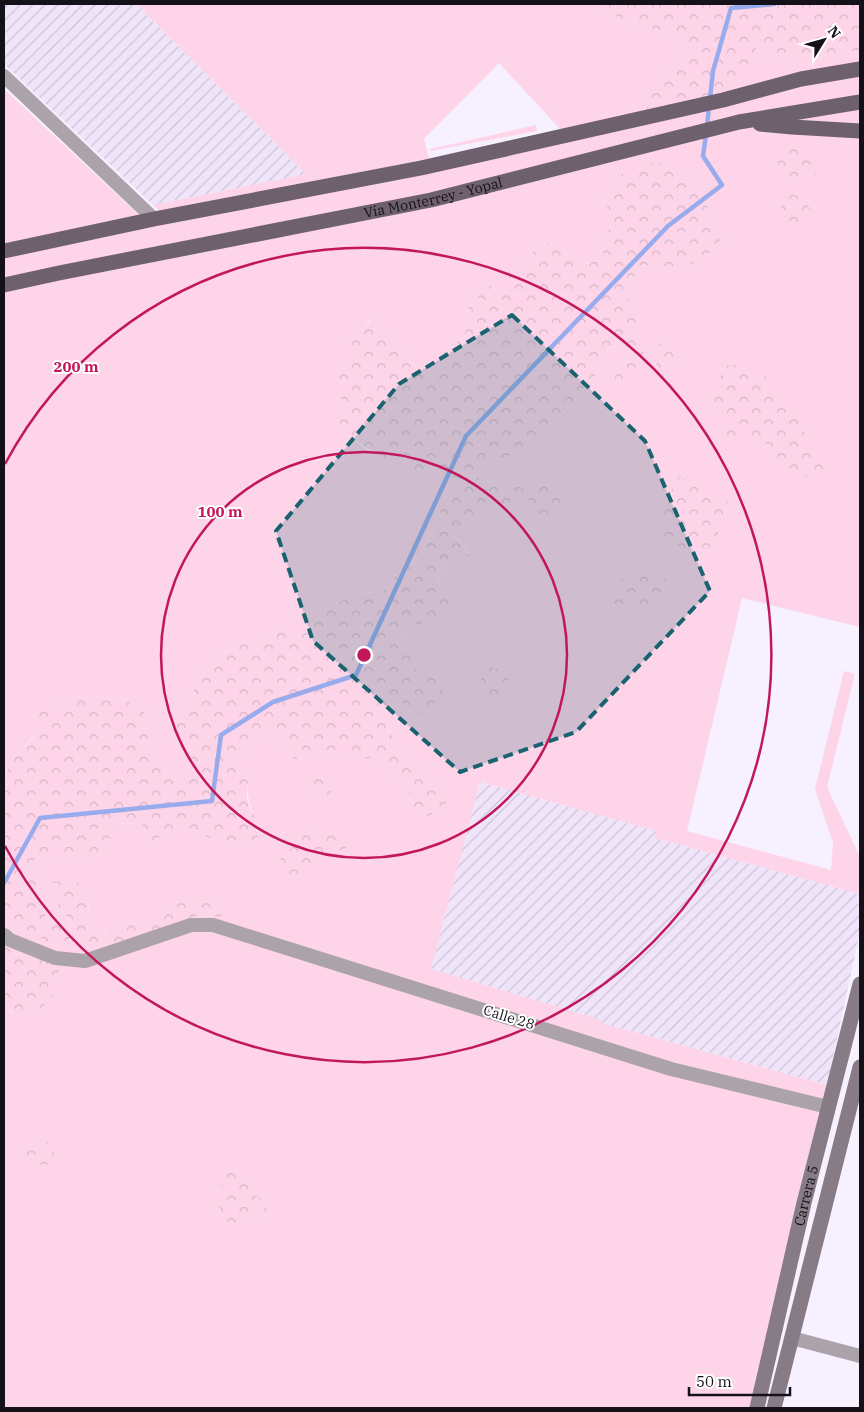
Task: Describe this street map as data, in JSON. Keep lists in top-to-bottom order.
{
  "streets": {
    "main road": ["Vía Monterrey - Yopal", "Carrera 5"],
    "street": ["Calle 28"]
  },
  "crossings": [
    ["Calle 28", "Carrera 5"]
  ],
  "scale_bar": "50 m",
  "north": "top right",
  "rings": ["200 m", "100 m"]
}
